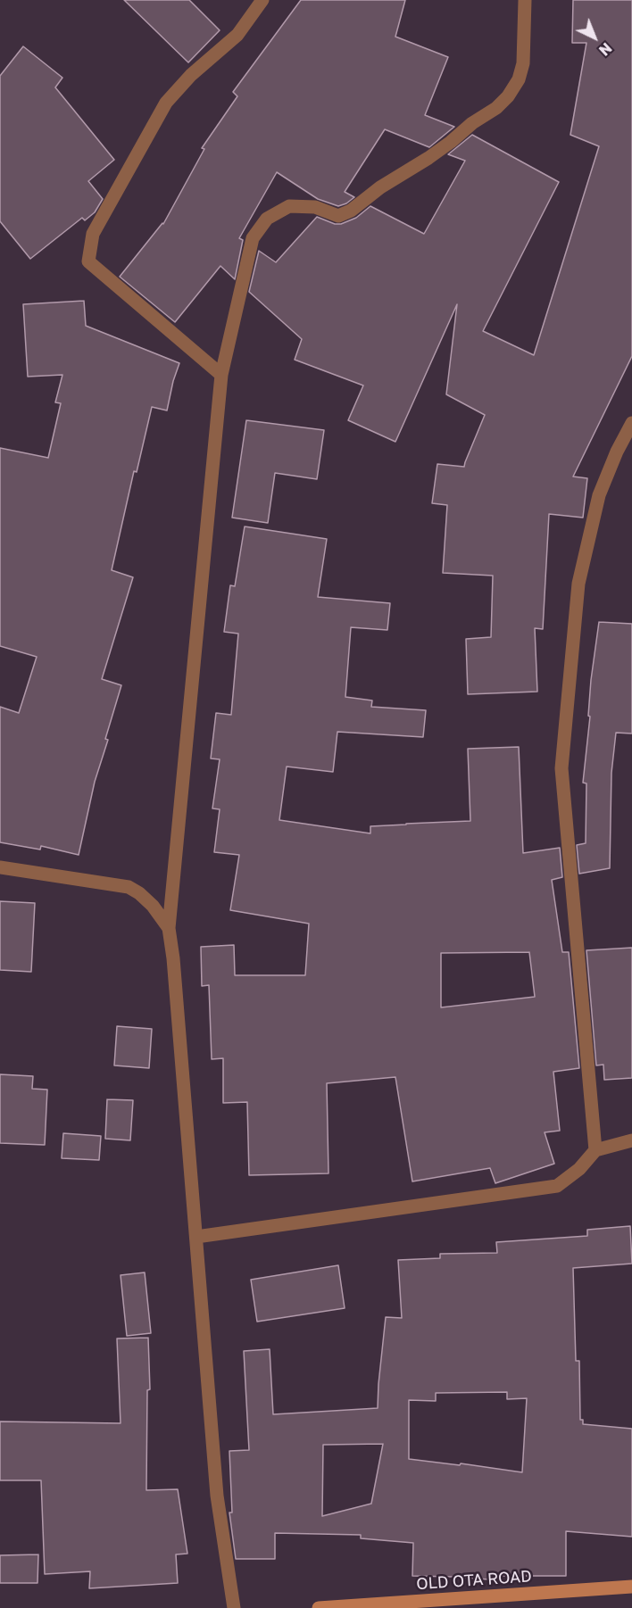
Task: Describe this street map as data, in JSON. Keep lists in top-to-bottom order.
{
  "streets": {
    "street": ["OLD OTA ROAD"]
  },
  "north": "bottom right"
}
